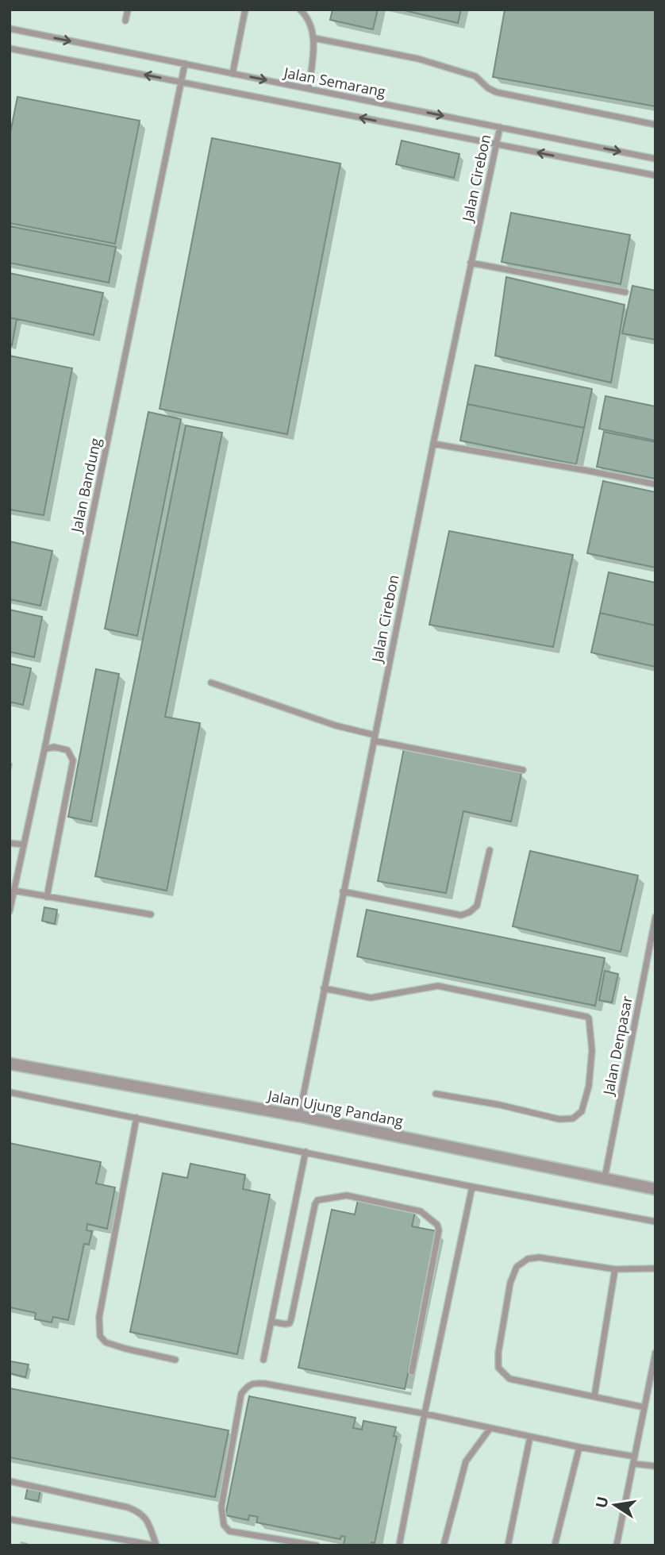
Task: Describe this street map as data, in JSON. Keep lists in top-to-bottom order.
{
  "streets": {
    "street": ["Jalan Ujung Pandang"],
    "lane": [
      "Jalan Semarang",
      "Jalan Cirebon",
      "Jalan Bandung",
      "Jalan Denpasar"
    ]
  },
  "crossings": [
    ["Jalan Semarang", "Jalan Cirebon"],
    ["Jalan Semarang", "Jalan Bandung"],
    ["Jalan Cirebon", "Jalan Ujung Pandang"],
    ["Jalan Denpasar", "Jalan Ujung Pandang"]
  ],
  "north": "left"
}
